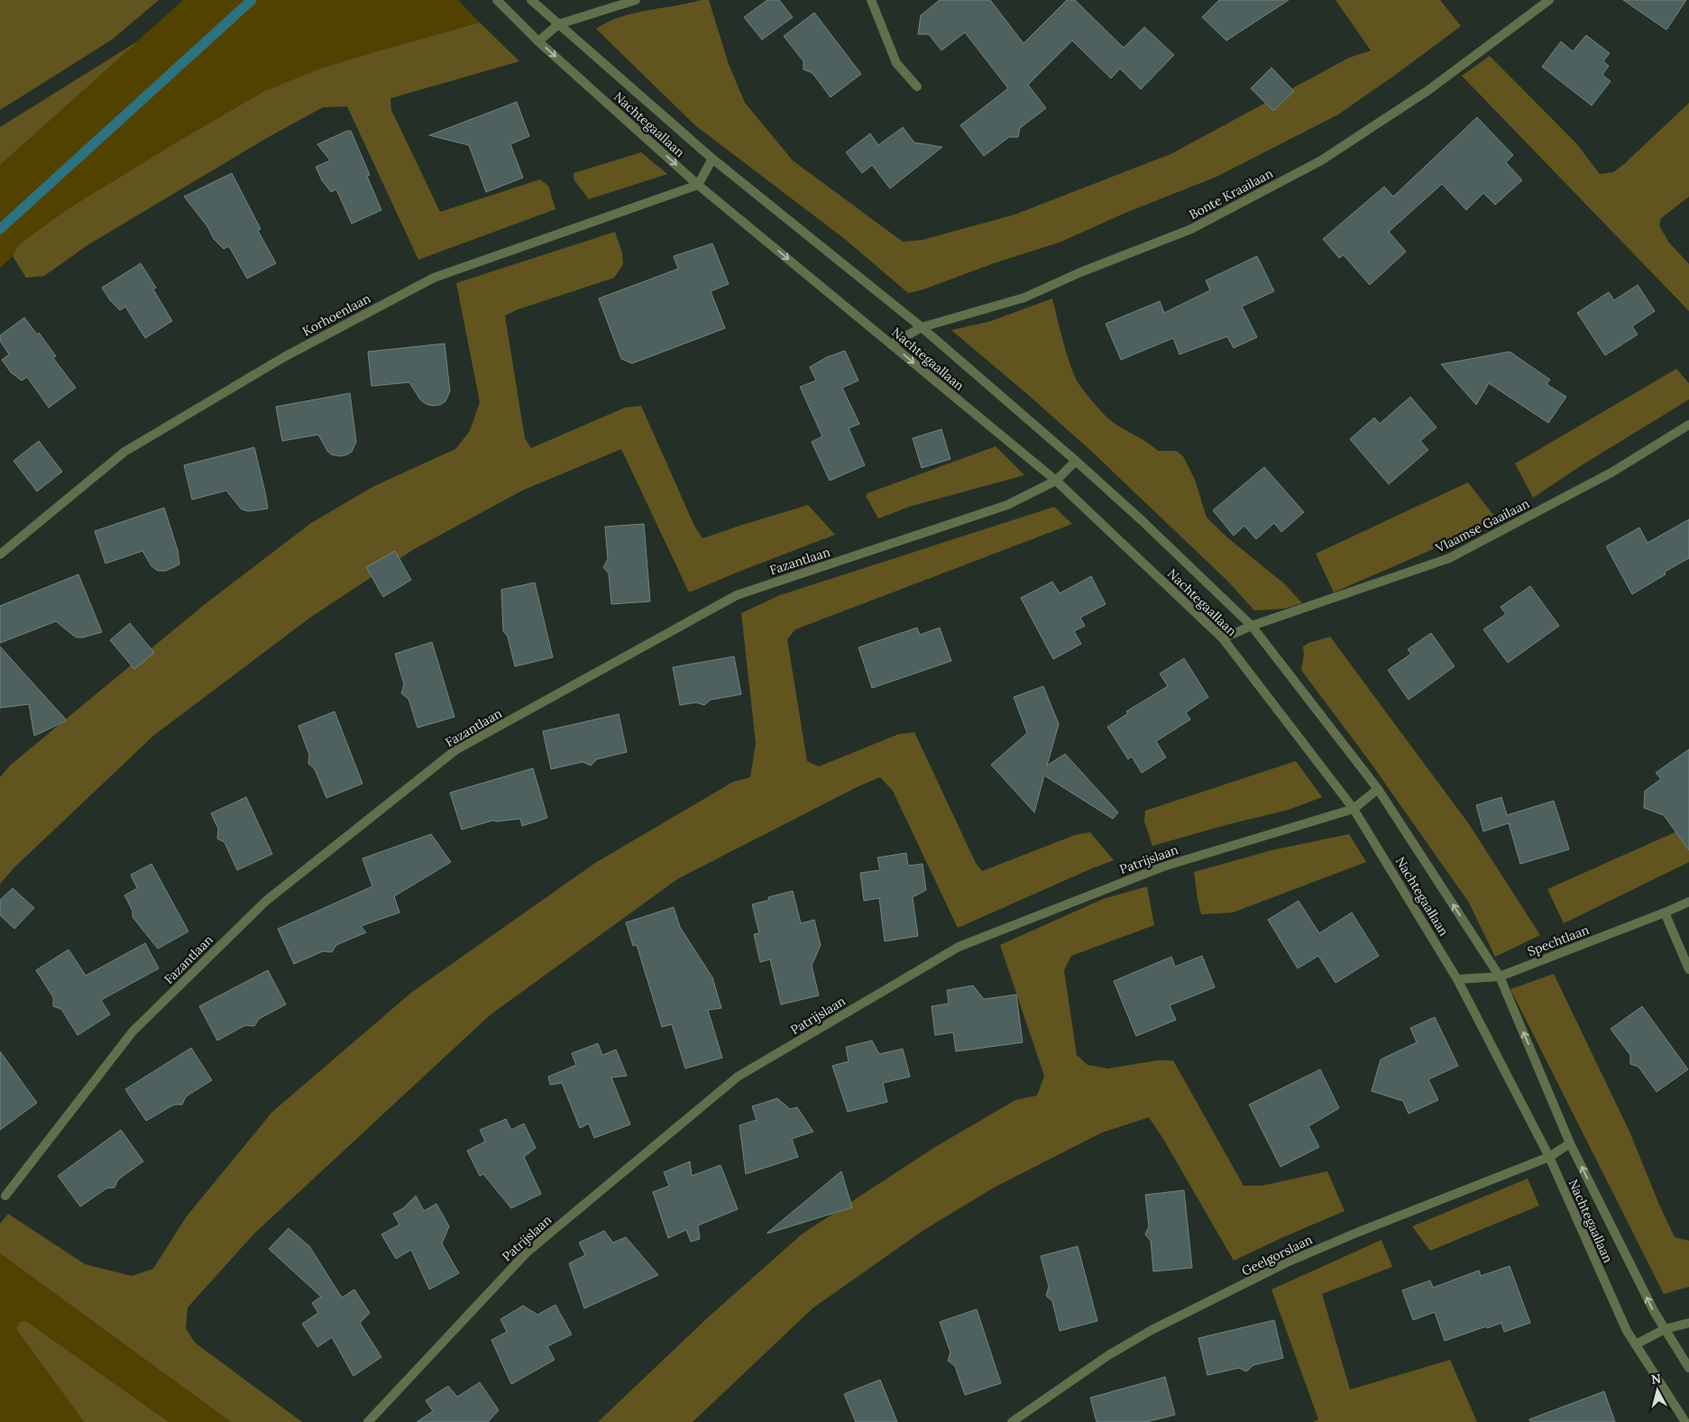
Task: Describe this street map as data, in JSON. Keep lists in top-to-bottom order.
{
  "streets": {
    "street": [
      "Nachtegaallaan",
      "Bonte Kraailaan",
      "Korhoenlaan",
      "Vlaamse Gaailaan",
      "Fazantlaan",
      "Patrijslaan",
      "Spechtlaan",
      "Geelgorslaan"
    ]
  },
  "crossings": [
    ["Nachtegaallaan", "Bonte Kraailaan"],
    ["Nachtegaallaan", "Korhoenlaan"],
    ["Nachtegaallaan", "Vlaamse Gaailaan"],
    ["Nachtegaallaan", "Fazantlaan"],
    ["Nachtegaallaan", "Patrijslaan"],
    ["Nachtegaallaan", "Spechtlaan"],
    ["Nachtegaallaan", "Geelgorslaan"]
  ],
  "north": "top"
}
